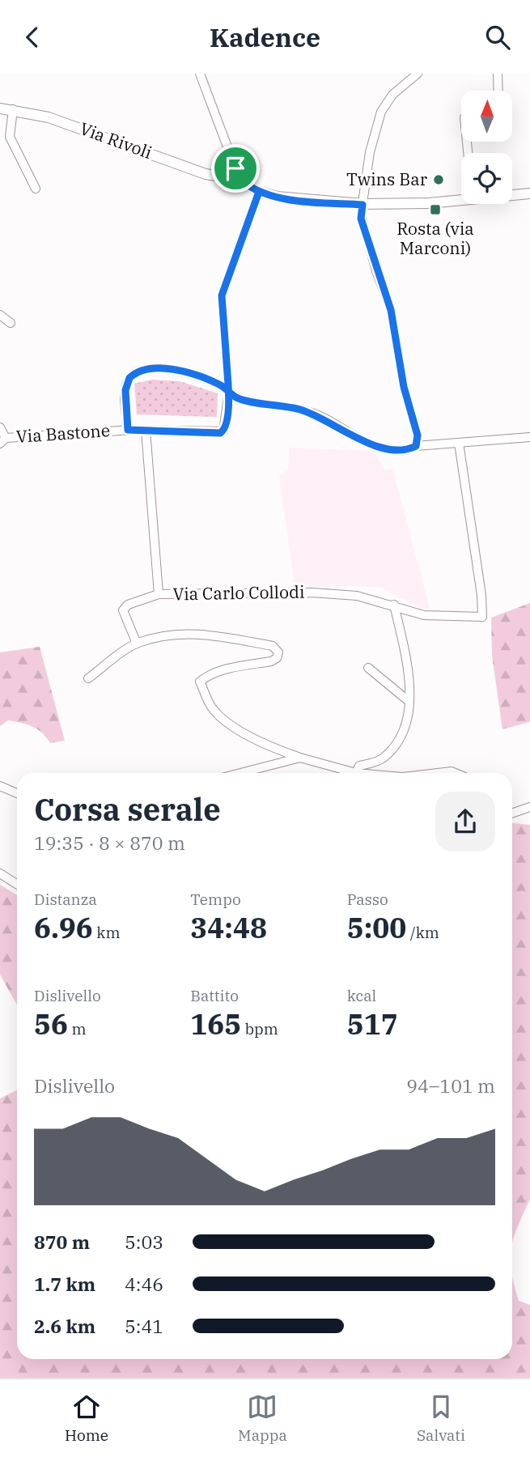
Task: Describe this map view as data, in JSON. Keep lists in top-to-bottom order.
{
  "streets": {
    "street": ["Via Rivoli", "Via Bastone", "Via Carlo Collodi"]
  },
  "crossings": [
    ["Via Bastone", "Via Carlo Collodi"]
  ],
  "places": {
    "other": ["Twins Bar"],
    "transit": ["Rosta (via Marconi)"]
  },
  "north": "top",
  "page": {
    "header": "Kadence",
    "heading": ["Corsa serale", "19:35 · 8 × 870 m"],
    "stats": [
      ["Distanza", "6.96 km"],
      ["Tempo", "34:48"],
      ["Passo", "5:00 /km"],
      ["Dislivello", "56 m"],
      ["Battito", "165 bpm"],
      ["kcal", "517"]
    ],
    "chart": ["Dislivello", "94–101 m"],
    "list": [
      {
        "name": "870 m",
        "note": "5:03"
      },
      {
        "name": "1.7 km",
        "note": "4:46"
      },
      {
        "name": "2.6 km",
        "note": "5:41"
      }
    ],
    "tabs": ["Home", "Mappa", "Salvati"]
  }
}
